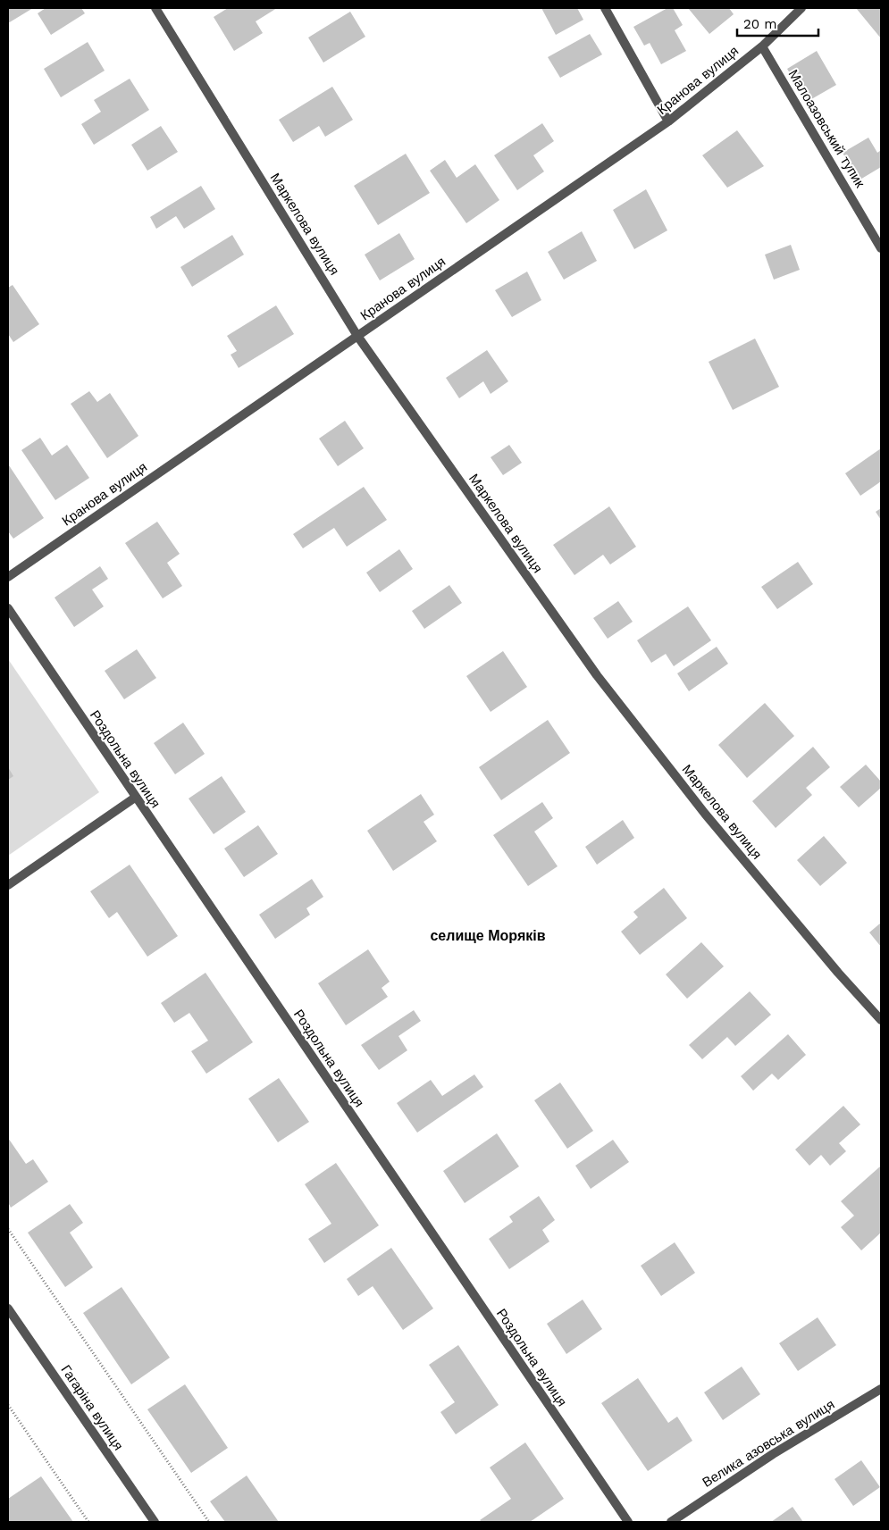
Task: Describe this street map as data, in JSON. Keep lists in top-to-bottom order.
{
  "streets": {
    "street": [
      "Кранова вулиця",
      "Малоазовський тупик",
      "Маркелова вулиця",
      "Роздольна вулиця",
      "Гагаріна вулиця",
      "Велика азовська вулиця"
    ]
  },
  "crossings": [
    ["Кранова вулиця", "Малоазовський тупик"],
    ["Кранова вулиця", "Маркелова вулиця"]
  ],
  "districts": ["селище Моряків"],
  "scale_bar": "20 m"
}
